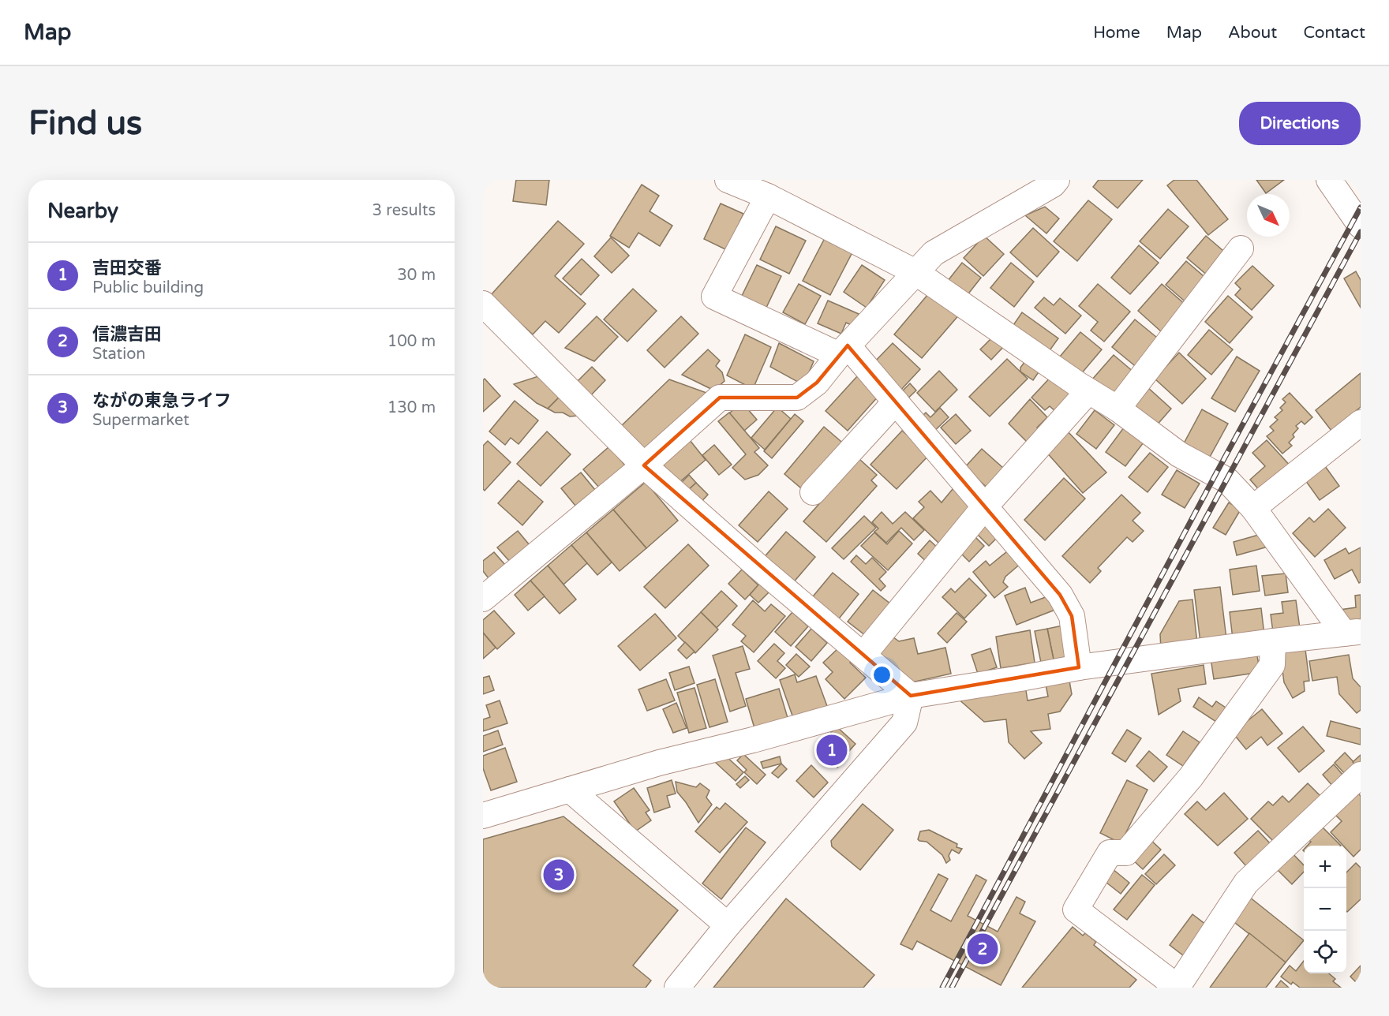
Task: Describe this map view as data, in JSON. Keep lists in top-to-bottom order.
{
  "north": "bottom right",
  "page": {
    "header": "Map",
    "nav": [
      "Home",
      "Map",
      "About",
      "Contact"
    ],
    "buttons": "Directions",
    "title": "Find us",
    "heading": ["Nearby", "3 results"],
    "list": [
      {
        "mark": "1",
        "name": "吉田交番",
        "note": "Public building",
        "value": "30 m"
      },
      {
        "mark": "2",
        "name": "信濃吉田",
        "note": "Station",
        "value": "100 m"
      },
      {
        "mark": "3",
        "name": "ながの東急ライフ",
        "note": "Supermarket",
        "value": "130 m"
      }
    ],
    "pins": ["1", "3", "2"],
    "map_buttons": ["+", "−"]
  }
}
